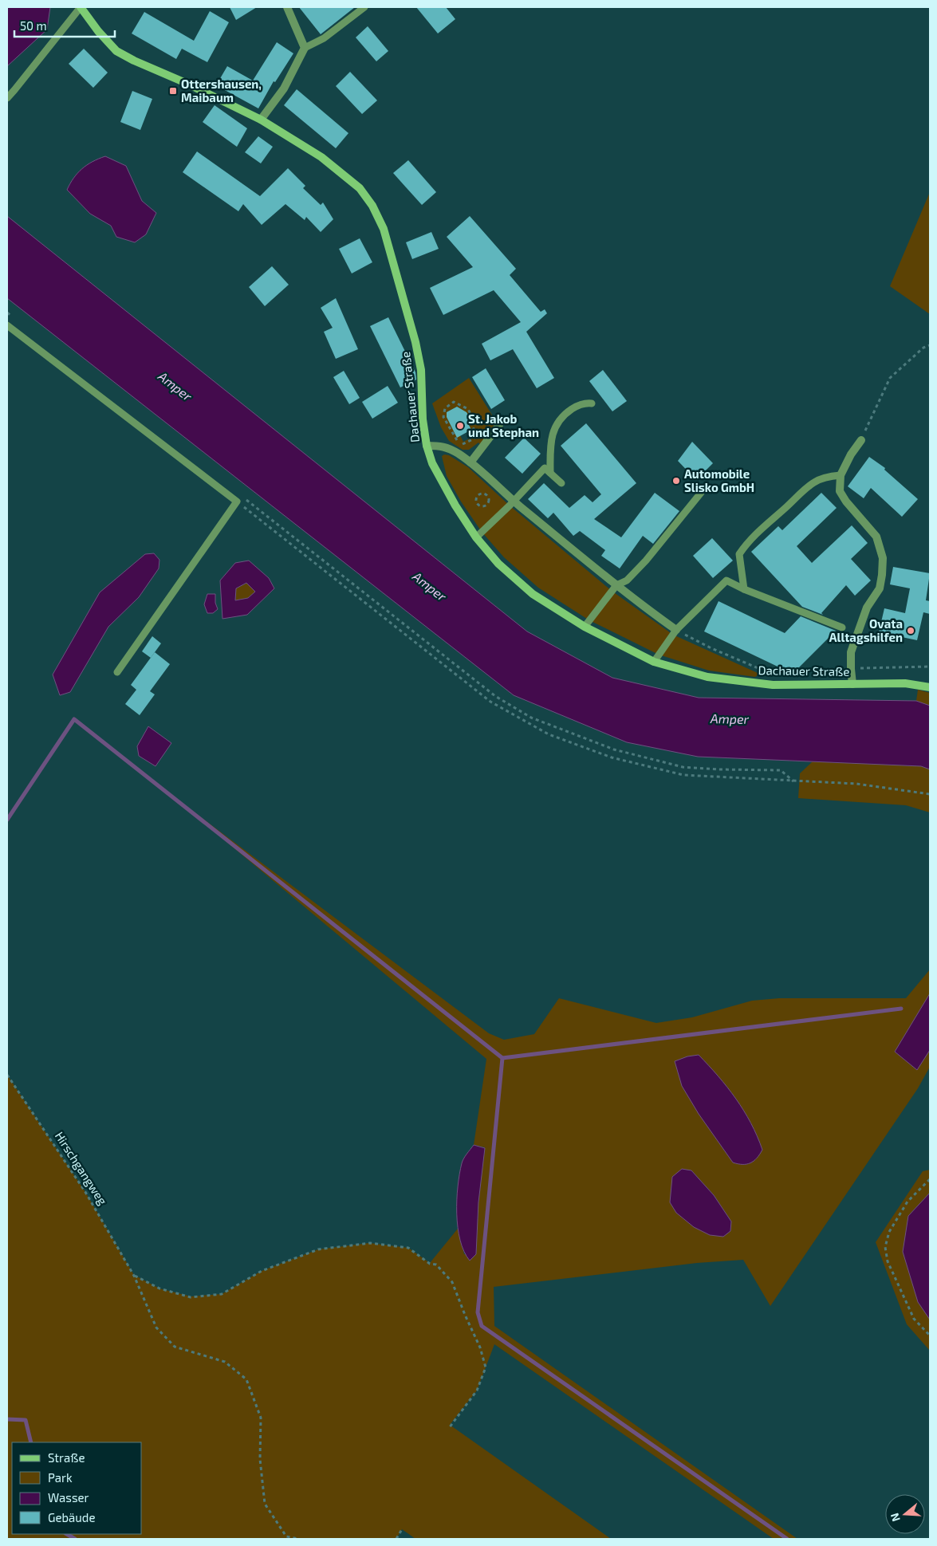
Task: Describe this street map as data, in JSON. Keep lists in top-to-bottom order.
{
  "streets": {
    "main road": ["Dachauer Straße"],
    "path": ["Hirschgangweg"]
  },
  "water": ["Amper"],
  "places": {
    "transit": ["Ottershausen, Maibaum"],
    "other": ["St. Jakob und Stephan", "Automobile Slisko GmbH", "Ovata Alltagshilfen"]
  },
  "legend": [
    "Straße",
    "Park",
    "Wasser",
    "Gebäude"
  ],
  "scale_bar": "50 m",
  "north": "left"
}
